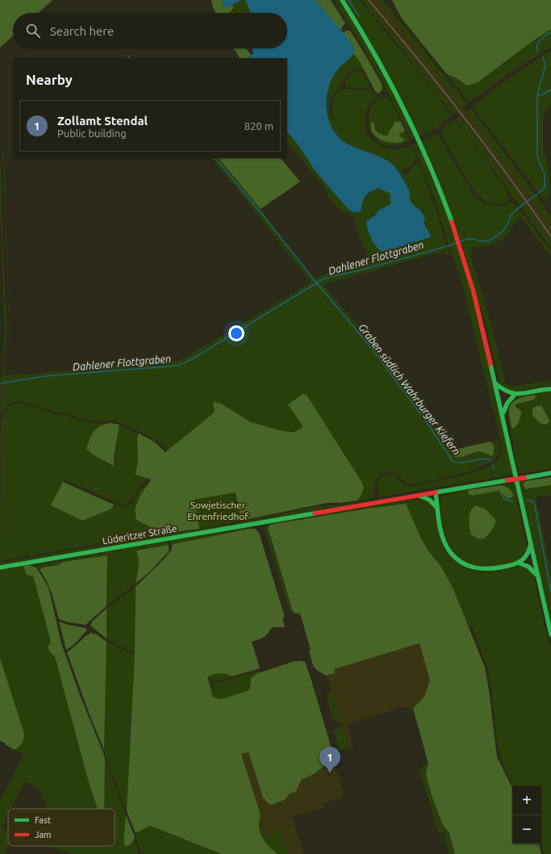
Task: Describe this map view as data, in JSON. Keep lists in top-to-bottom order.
{
  "streets": {
    "main road": ["Lüderitzer Straße"]
  },
  "water": ["Dahlener Flottgraben", "Graben südlich Wahrburger Kiefern"],
  "parks": ["Sowjetischer Ehrenfriedhof"],
  "legend": ["Fast", "Jam"],
  "page": {
    "search": "Search here",
    "heading": "Nearby",
    "list": [
      {
        "mark": "1",
        "name": "Zollamt Stendal",
        "note": "Public building",
        "value": "820 m"
      }
    ],
    "pins": "1",
    "map_buttons": ["+", "−"]
  }
}
